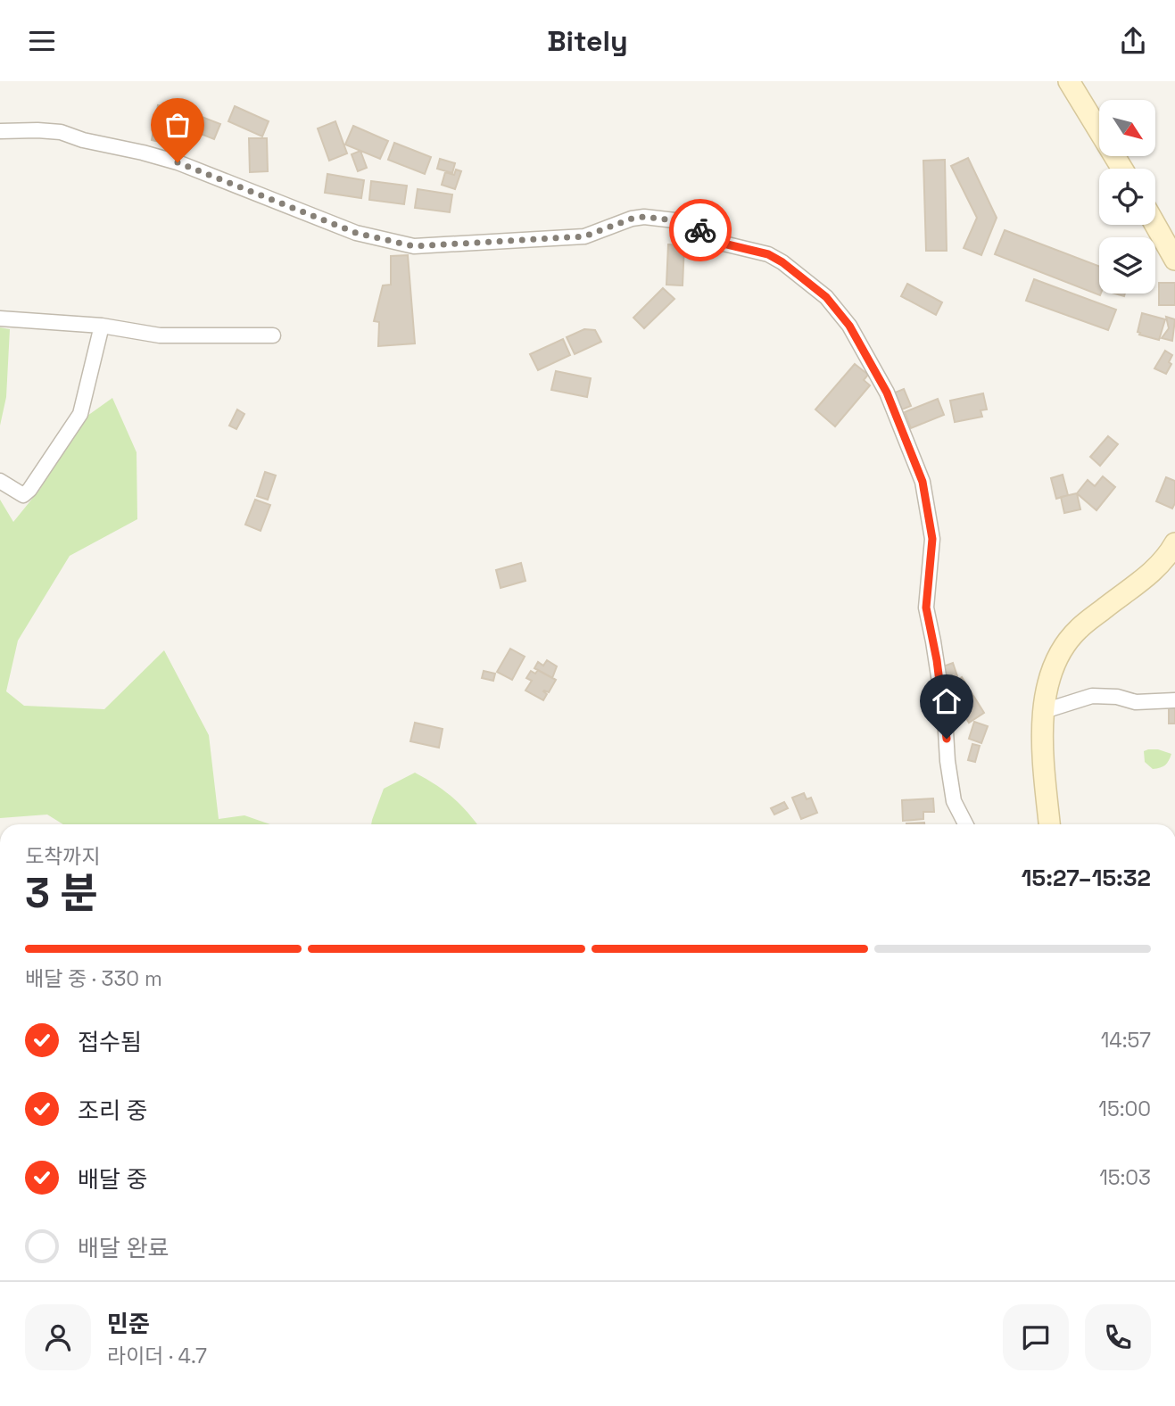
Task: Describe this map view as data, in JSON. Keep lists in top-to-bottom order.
{
  "north": "bottom right",
  "page": {
    "header": "Bitely",
    "heading": ["3 분", "도착까지", "15:27–15:32"],
    "panel": ["민준", "라이더 · 4.7"],
    "bar": "배달 중 · 330 m",
    "list": [
      ["접수됨", "14:57"],
      ["조리 중", "15:00"],
      ["배달 중", "15:03"],
      "배달 완료"
    ]
  }
}
